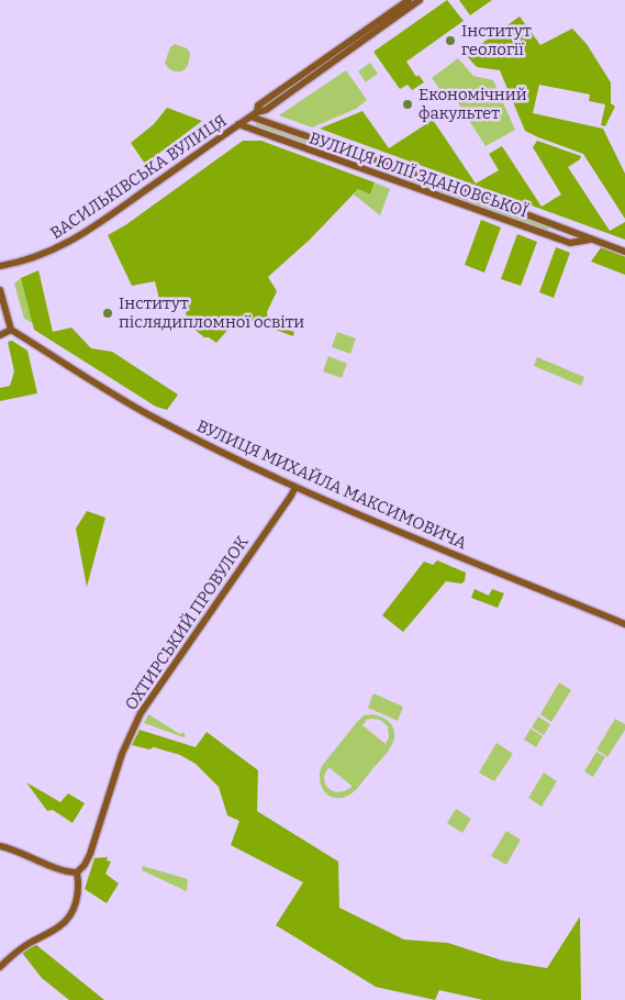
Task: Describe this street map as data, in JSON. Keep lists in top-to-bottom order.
{
  "streets": {
    "main road": [
      "ВУЛИЦЯ ЮЛІЇ ЗДАНОВСЬКОЇ",
      "ВАСИЛЬКІВСЬКА ВУЛИЦЯ",
      "ВУЛИЦЯ МИХАЙЛА МАКСИМОВИЧА",
      "ОХТИРСЬКИЙ ПРОВУЛОК"
    ]
  },
  "crossings": [
    ["ВУЛИЦЯ ЮЛІЇ ЗДАНОВСЬКОЇ", "ВАСИЛЬКІВСЬКА ВУЛИЦЯ"],
    ["ВУЛИЦЯ МИХАЙЛА МАКСИМОВИЧА", "ОХТИРСЬКИЙ ПРОВУЛОК"]
  ],
  "places": ["Інститут геології", "Економічний факультет", "Інститут післядипломної освіти"]
}
